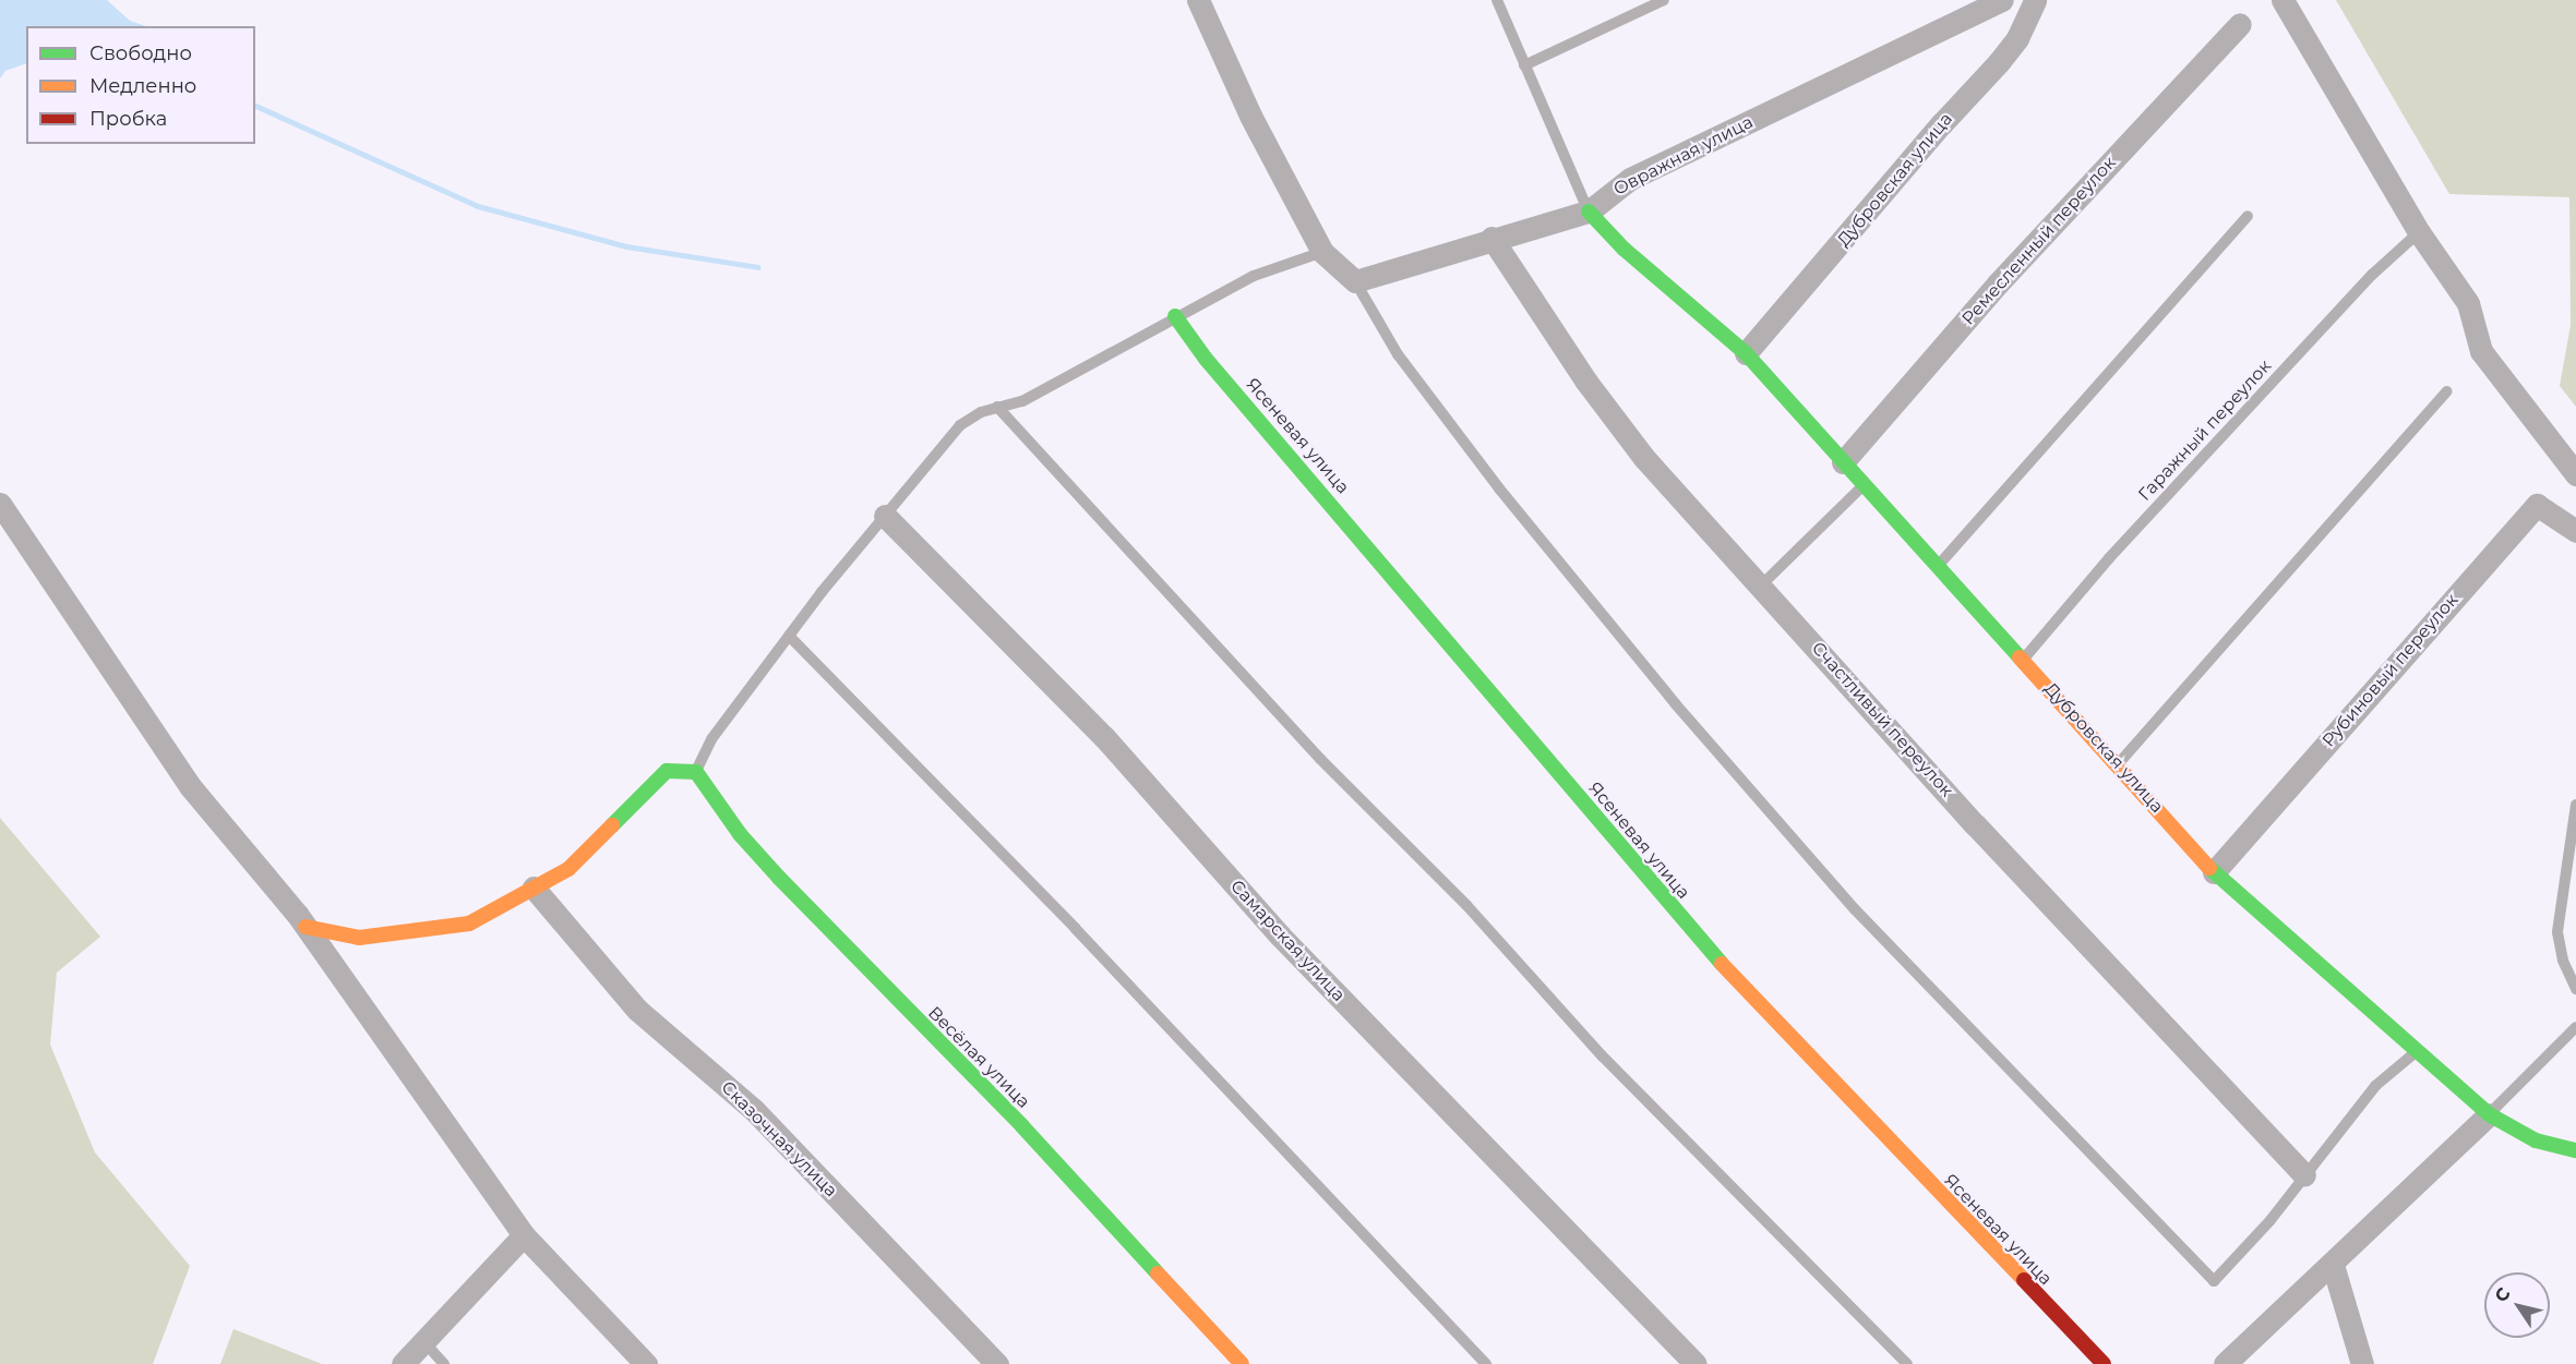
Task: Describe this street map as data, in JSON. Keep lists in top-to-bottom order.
{
  "streets": {
    "street": [
      "Овражная улица",
      "Дубровская улица",
      "Ремесленный переулок",
      "Ясеневая улица",
      "Рубиновый переулок",
      "Счастливый переулок",
      "Самарская улица",
      "Весёлая улица",
      "Сказочная улица"
    ],
    "lane": ["Гаражный переулок"]
  },
  "crossings": [
    ["Овражная улица", "Дубровская улица"],
    ["Овражная улица", "Счастливый переулок"],
    ["Дубровская улица", "Ремесленный переулок"],
    ["Дубровская улица", "Гаражный переулок"],
    ["Дубровская улица", "Рубиновый переулок"]
  ],
  "legend": ["Свободно", "Медленно", "Пробка"],
  "north": "top left"
}
